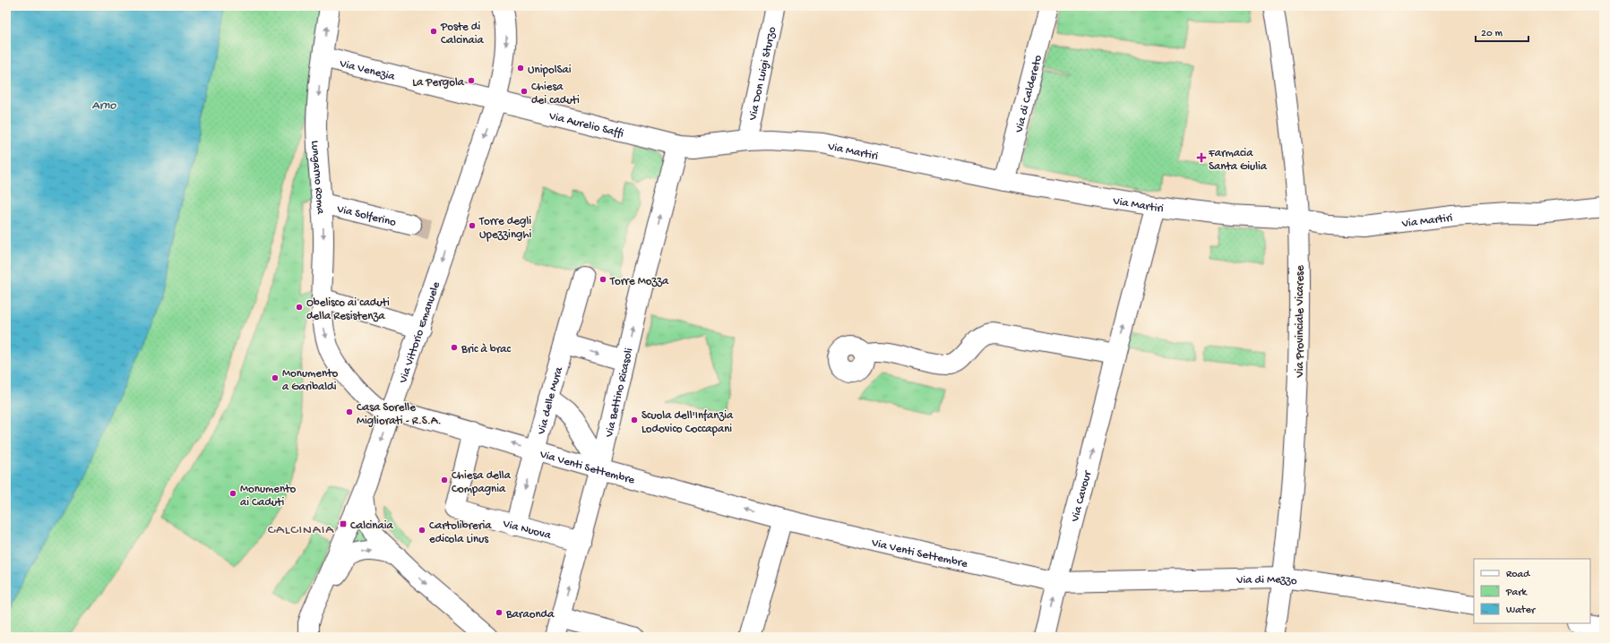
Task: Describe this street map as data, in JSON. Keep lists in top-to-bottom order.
{
  "streets": {
    "street": [
      "Via Venezia",
      "Via Don Luigi Sturzo",
      "Via di Caldereto",
      "Via Aurelio Saffi",
      "Via Martiri",
      "Lungarno Roma",
      "Via Solferino",
      "Via Provinciale Vicarese",
      "Via Vittorio Emanuele",
      "Via Bettino Ricasoli",
      "Via delle Mura",
      "Via Venti Settembre",
      "Via Cavour",
      "Via Nuova",
      "Via di Mezzo"
    ]
  },
  "crossings": [
    ["Via Venezia", "Via Aurelio Saffi"],
    ["Via Venezia", "Lungarno Roma"],
    ["Via Venezia", "Via Vittorio Emanuele"],
    ["Via Don Luigi Sturzo", "Via Martiri"],
    ["Via di Caldereto", "Via Martiri"],
    ["Via Aurelio Saffi", "Via Martiri"],
    ["Via Aurelio Saffi", "Via Vittorio Emanuele"],
    ["Via Aurelio Saffi", "Via Bettino Ricasoli"],
    ["Via Martiri", "Via Provinciale Vicarese"],
    ["Via Martiri", "Via Bettino Ricasoli"],
    ["Via Martiri", "Via Cavour"],
    ["Lungarno Roma", "Via Solferino"],
    ["Lungarno Roma", "Via Vittorio Emanuele"],
    ["Lungarno Roma", "Via Venti Settembre"],
    ["Via Provinciale Vicarese", "Via di Mezzo"],
    ["Via Vittorio Emanuele", "Via Venti Settembre"],
    ["Via Bettino Ricasoli", "Via Venti Settembre"],
    ["Via Bettino Ricasoli", "Via Nuova"],
    ["Via delle Mura", "Via Venti Settembre"],
    ["Via delle Mura", "Via Nuova"],
    ["Via Venti Settembre", "Via Cavour"],
    ["Via Venti Settembre", "Via Nuova"],
    ["Via Venti Settembre", "Via di Mezzo"],
    ["Via Cavour", "Via di Mezzo"]
  ],
  "one_way": ["Via Vittorio Emanuele", "Via Bettino Ricasoli", "Via Cavour"],
  "districts": ["CALCINAIA"],
  "water": ["Arno"],
  "places": {
    "other": [
      "Poste di Calcinaia",
      "UnipolSai",
      "La Pergola",
      "Chiesa dei caduti",
      "Torre degli Upezzinghi",
      "Torre Mozza",
      "Obelisco ai caduti della Resistenza",
      "Bric à brac",
      "Monumento a Garibaldi",
      "Casa Sorelle Migliorati - R.S.A.",
      "Scuola dell'Infanzia Lodovico Coccapani",
      "Chiesa della Compagnia",
      "Monumento ai Caduti",
      "Cartolibreria edicola Linus",
      "Baraonda"
    ],
    "health": ["Farmacia Santa Giulia"],
    "transit": ["Calcinaia"]
  },
  "legend": ["Road", "Park", "Water"],
  "scale_bar": "20 m"
}
